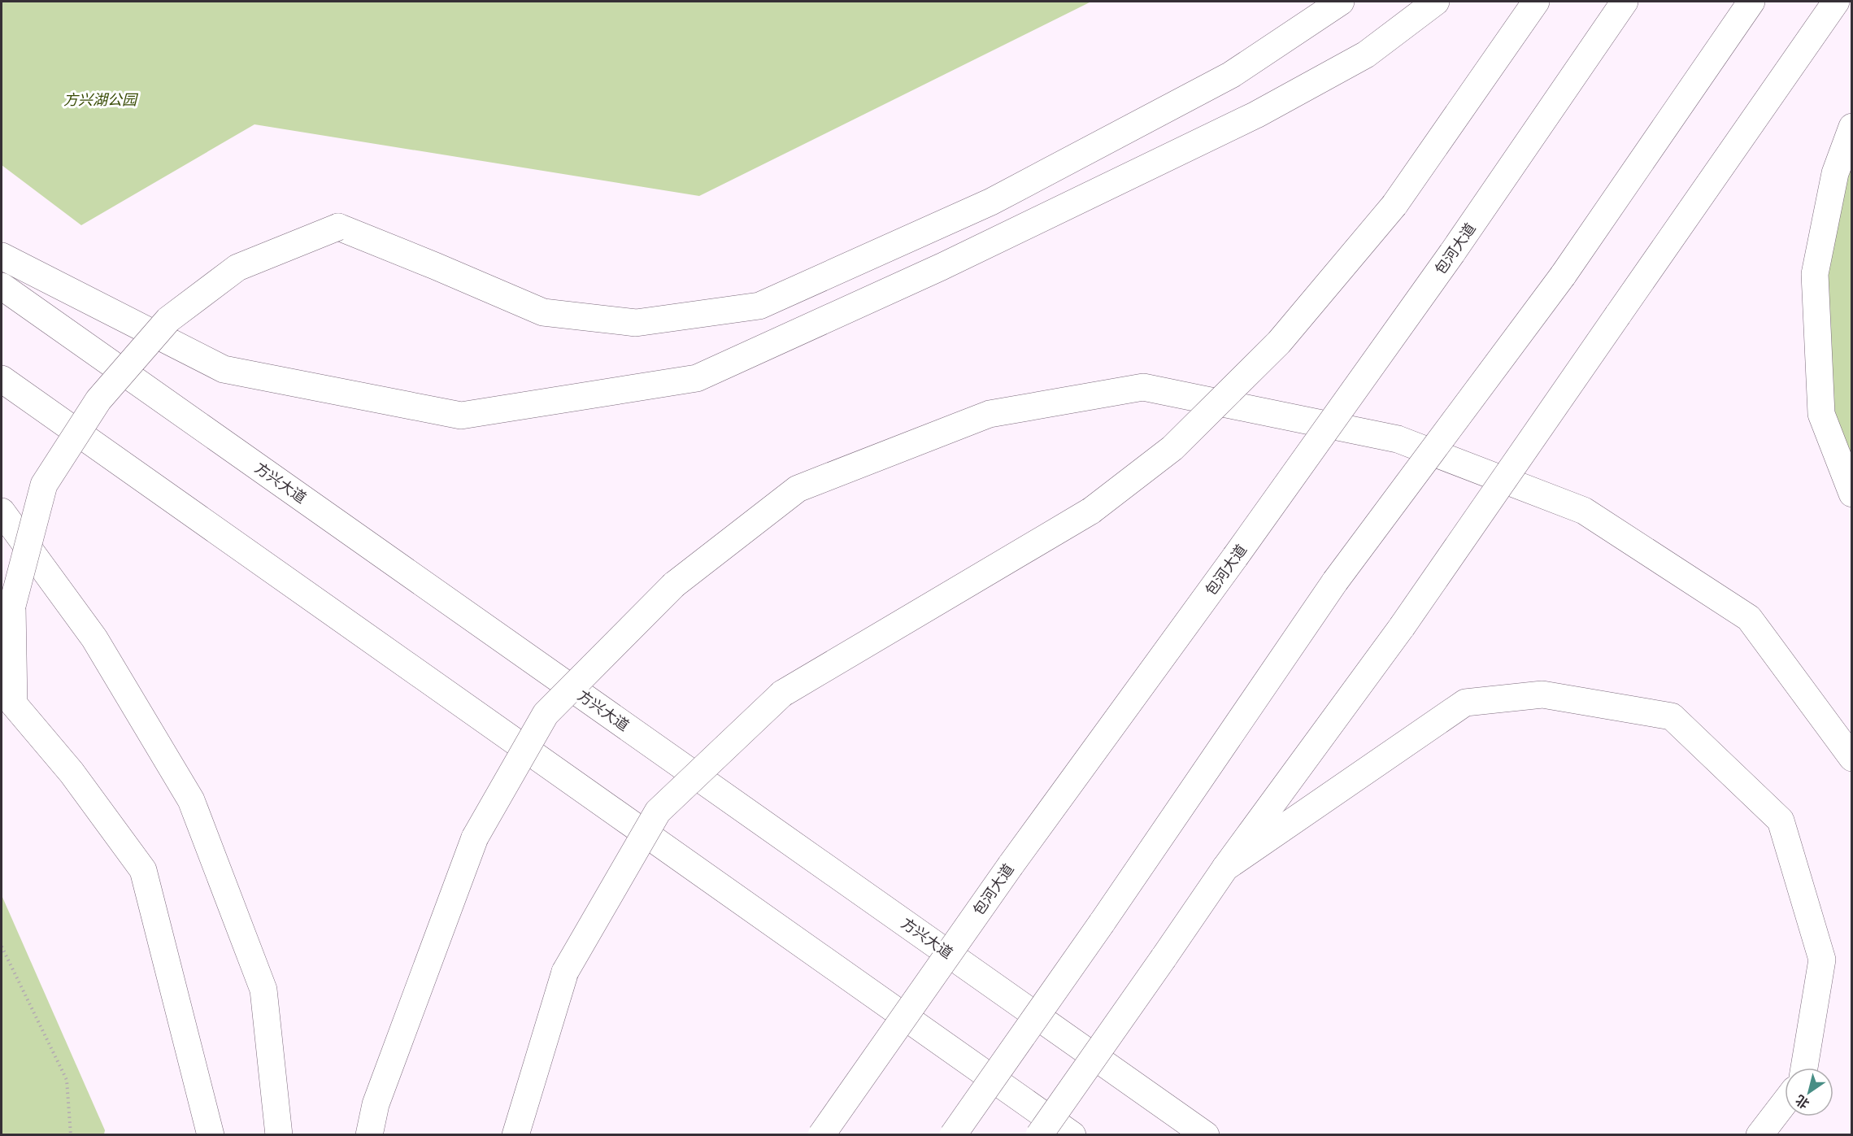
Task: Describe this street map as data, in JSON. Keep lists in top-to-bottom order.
{
  "streets": {
    "main road": ["包河大道", "方兴大道"]
  },
  "parks": ["方兴湖公园"],
  "north": "bottom left"
}
